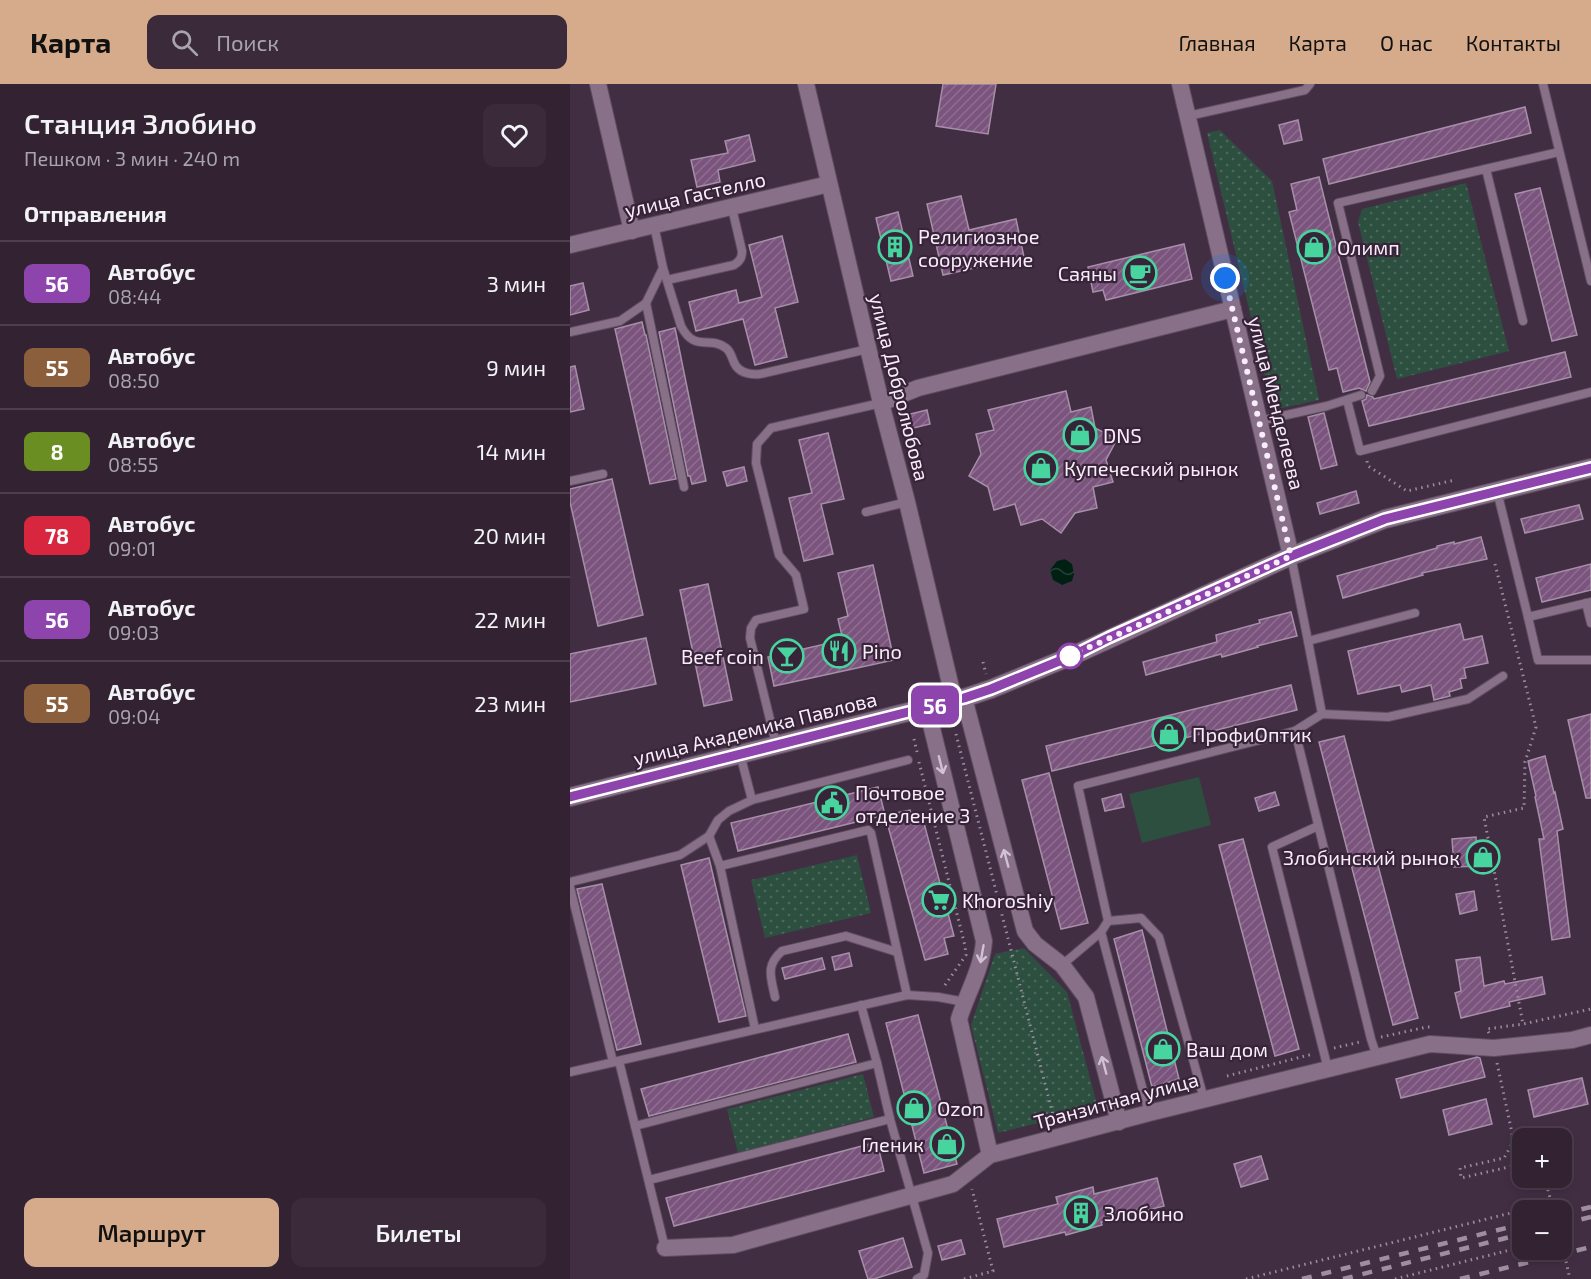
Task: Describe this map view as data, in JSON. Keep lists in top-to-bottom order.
{
  "streets": {
    "main road": ["улица Академика Павлова"],
    "street": [
      "улица Гастелло",
      "улица Добролюбова",
      "улица Менделеева",
      "Транзитная улица"
    ]
  },
  "crossings": [
    ["улица Гастелло", "улица Добролюбова"],
    ["улица Добролюбова", "улица Академика Павлова"],
    ["улица Добролюбова", "Транзитная улица"],
    ["улица Менделеева", "улица Академика Павлова"]
  ],
  "places": {
    "building": ["Религиозное сооружение", "Злобино"],
    "shop": [
      "Олимп",
      "DNS",
      "Купеческий рынок",
      "ПрофиОптик",
      "Злобинский рынок",
      "Ваш дом",
      "Ozon",
      "Гленик"
    ],
    "cafe": ["Саяны"],
    "restaurant": ["Pino"],
    "bar": ["Beef coin"],
    "public building": ["Почтовое отделение 3"],
    "supermarket": ["Khoroshiy"]
  },
  "lines": ["bus line 56"],
  "page": {
    "header": "Карта",
    "search": "Поиск",
    "nav": [
      "Главная",
      "Карта",
      "О нас",
      "Контакты"
    ],
    "heading": [
      ["Станция Злобино", "Пешком · 3 мин · 240 m"],
      "Отправления"
    ],
    "on_map": "56",
    "list": [
      {
        "mark": "56",
        "name": "Автобус",
        "note": "08:44",
        "value": "3 мин"
      },
      {
        "mark": "55",
        "name": "Автобус",
        "note": "08:50",
        "value": "9 мин"
      },
      {
        "mark": "8",
        "name": "Автобус",
        "note": "08:55",
        "value": "14 мин"
      },
      {
        "mark": "78",
        "name": "Автобус",
        "note": "09:01",
        "value": "20 мин"
      },
      {
        "mark": "56",
        "name": "Автобус",
        "note": "09:03",
        "value": "22 мин"
      },
      {
        "mark": "55",
        "name": "Автобус",
        "note": "09:04",
        "value": "23 мин"
      }
    ],
    "map_buttons": ["+", "−"],
    "buttons": ["Маршрут", "Билеты"]
  }
}
